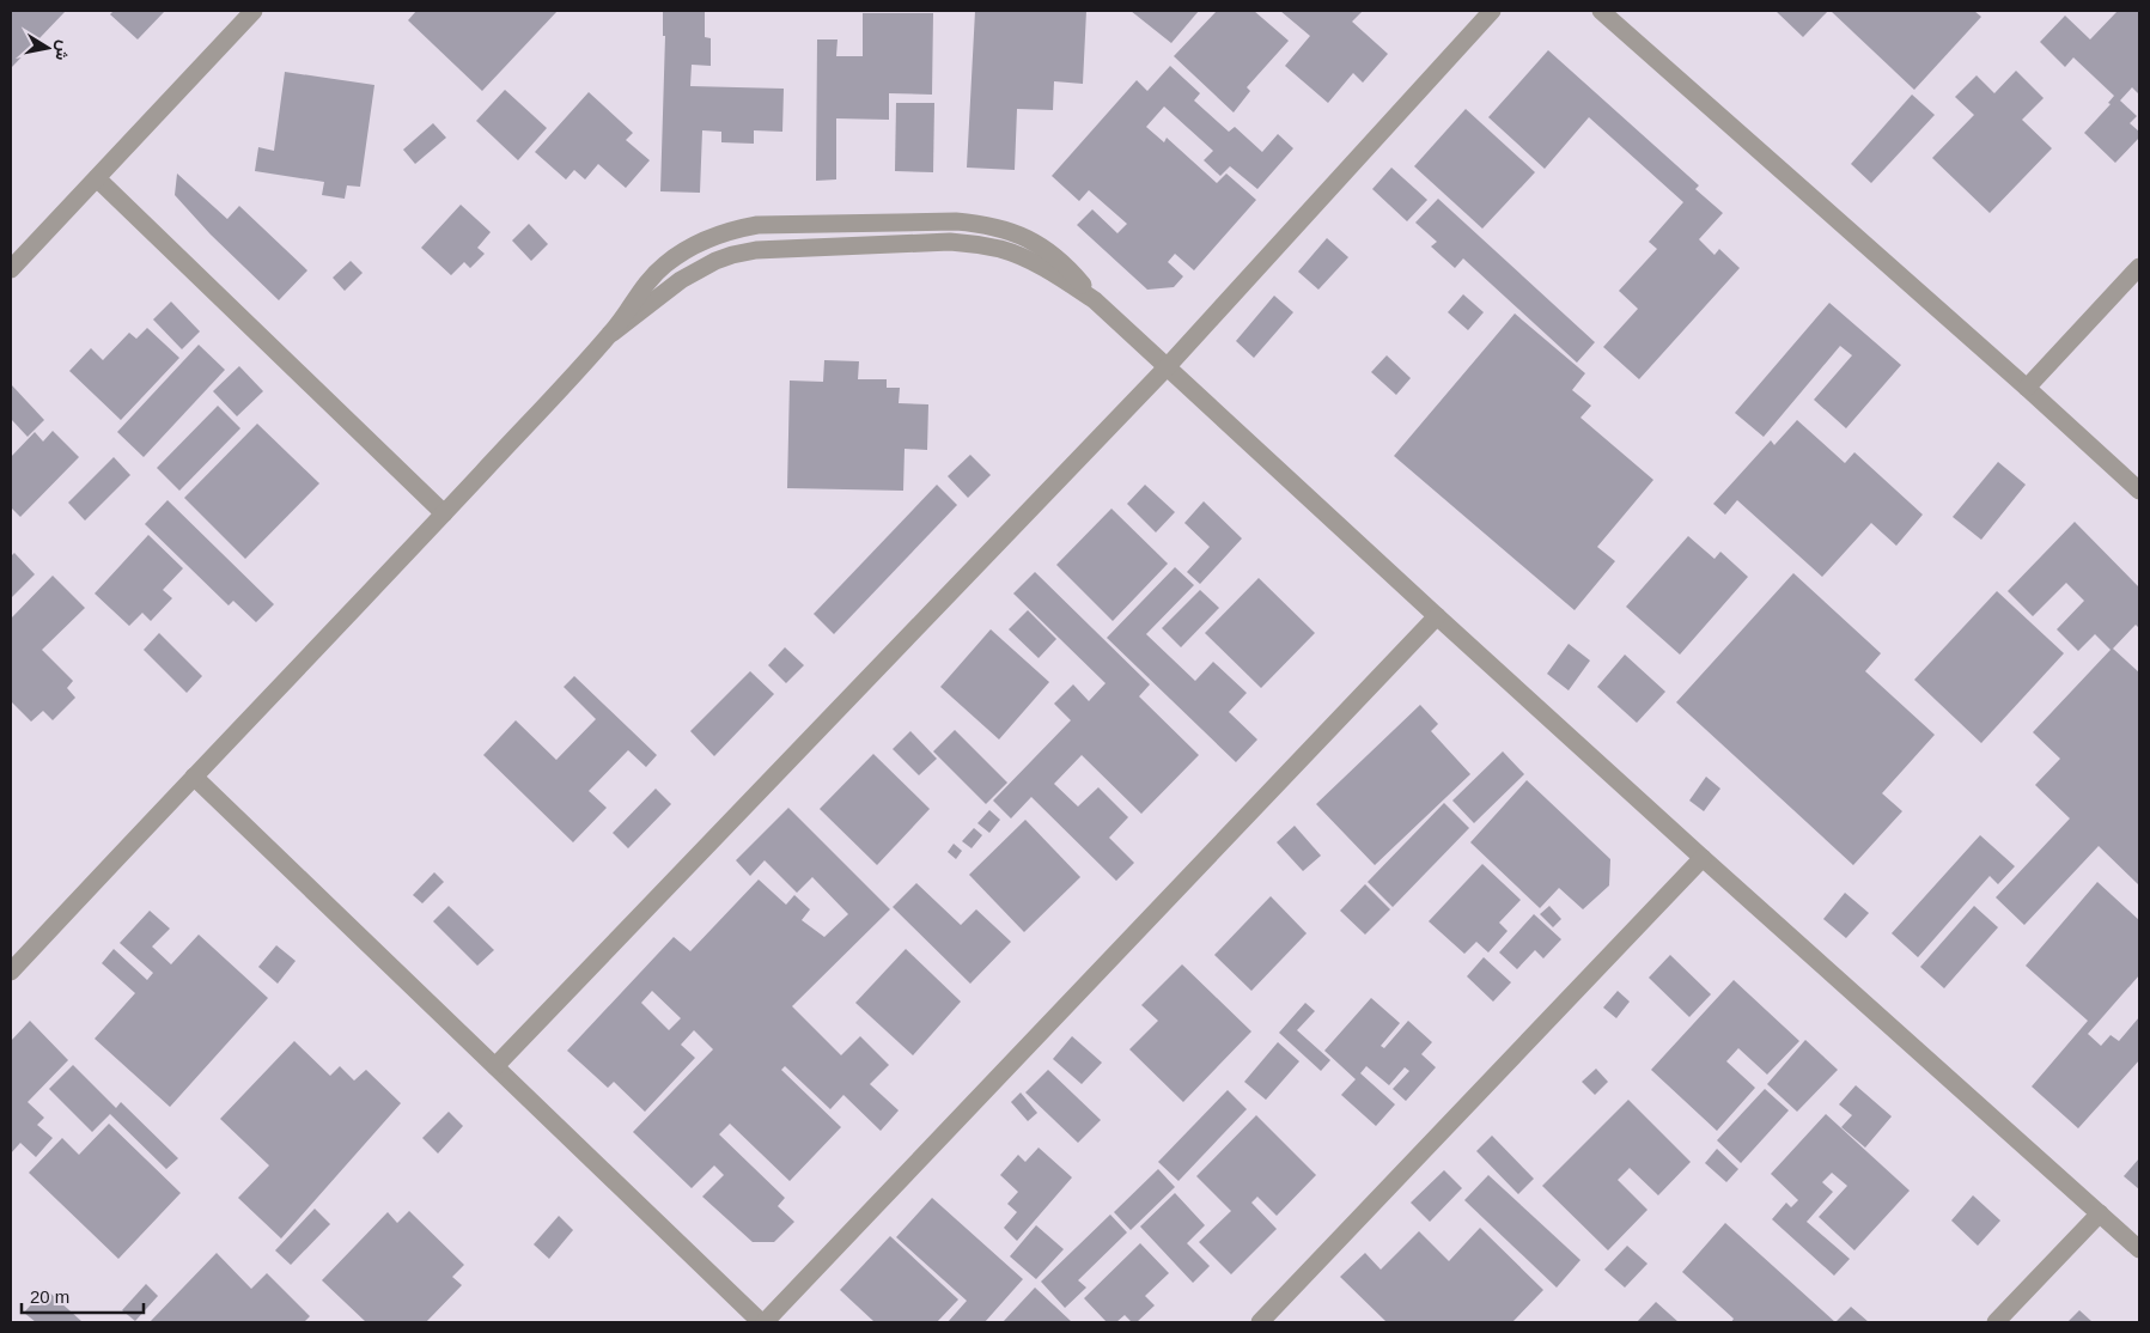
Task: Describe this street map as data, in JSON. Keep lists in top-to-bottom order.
{
  "scale_bar": "20 m",
  "north": "right"
}
